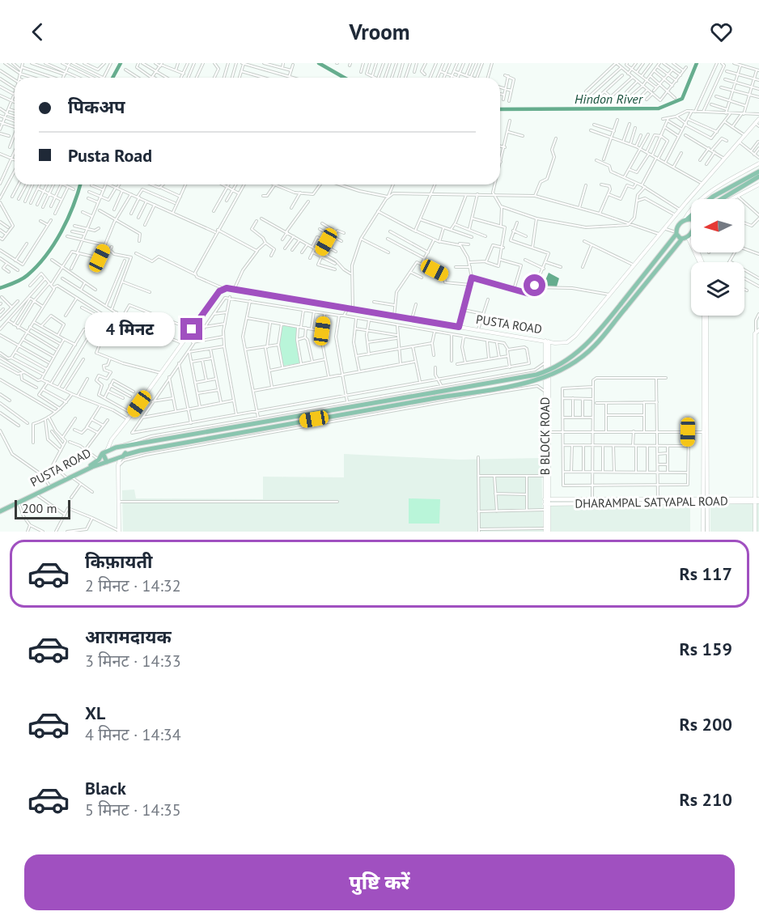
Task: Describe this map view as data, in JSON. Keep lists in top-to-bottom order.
{
  "streets": {
    "main road": ["PUSTA ROAD"],
    "street": ["B BLOCK ROAD", "DHARAMPAL SATYAPAL ROAD"]
  },
  "crossings": [
    ["PUSTA ROAD", "B BLOCK ROAD"],
    ["B BLOCK ROAD", "DHARAMPAL SATYAPAL ROAD"]
  ],
  "water": ["Hindon River"],
  "scale_bar": "200 m",
  "north": "left",
  "page": {
    "header": "Vroom",
    "banner": ["पिकअप", "Pusta Road"],
    "bubble": "4 मिनट",
    "scale": "200 m",
    "list": [
      {
        "name": "किफ़ायती",
        "note": "2 मिनट · 14:32",
        "value": "Rs 117"
      },
      {
        "name": "आरामदायक",
        "note": "3 मिनट · 14:33",
        "value": "Rs 159"
      },
      {
        "name": "XL",
        "note": "4 मिनट · 14:34",
        "value": "Rs 200"
      },
      {
        "name": "Black",
        "note": "5 मिनट · 14:35",
        "value": "Rs 210"
      }
    ],
    "buttons": "पुष्टि करें"
  }
}
